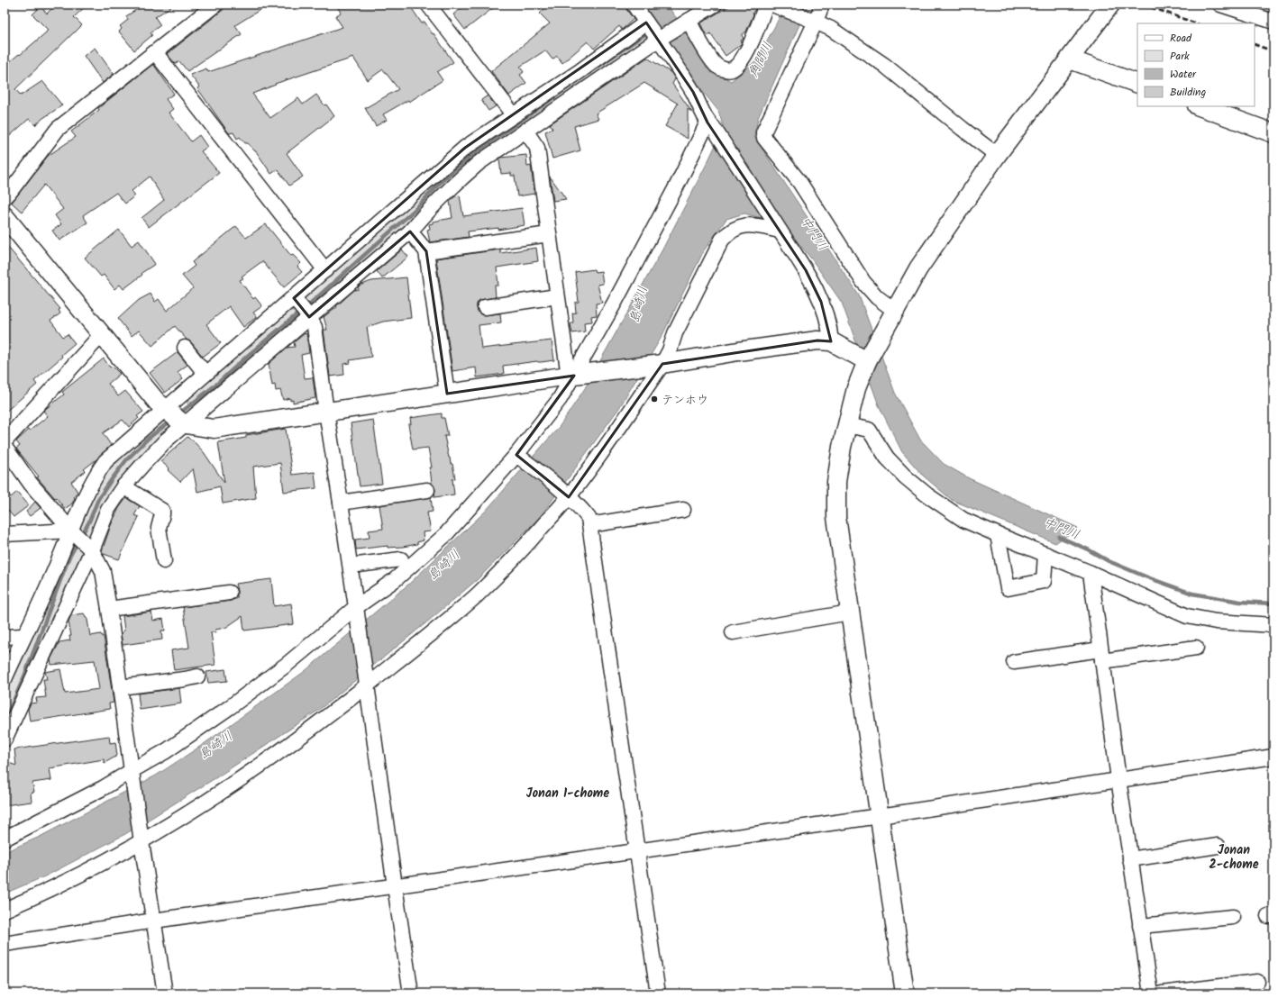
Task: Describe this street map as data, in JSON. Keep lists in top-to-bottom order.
{
  "districts": ["Jonan 1-chome", "Jonan 2-chome"],
  "water": ["角間川", "中門川", "島崎川"],
  "places": ["テンホウ"],
  "legend": [
    "Road",
    "Park",
    "Water",
    "Building"
  ]
}
